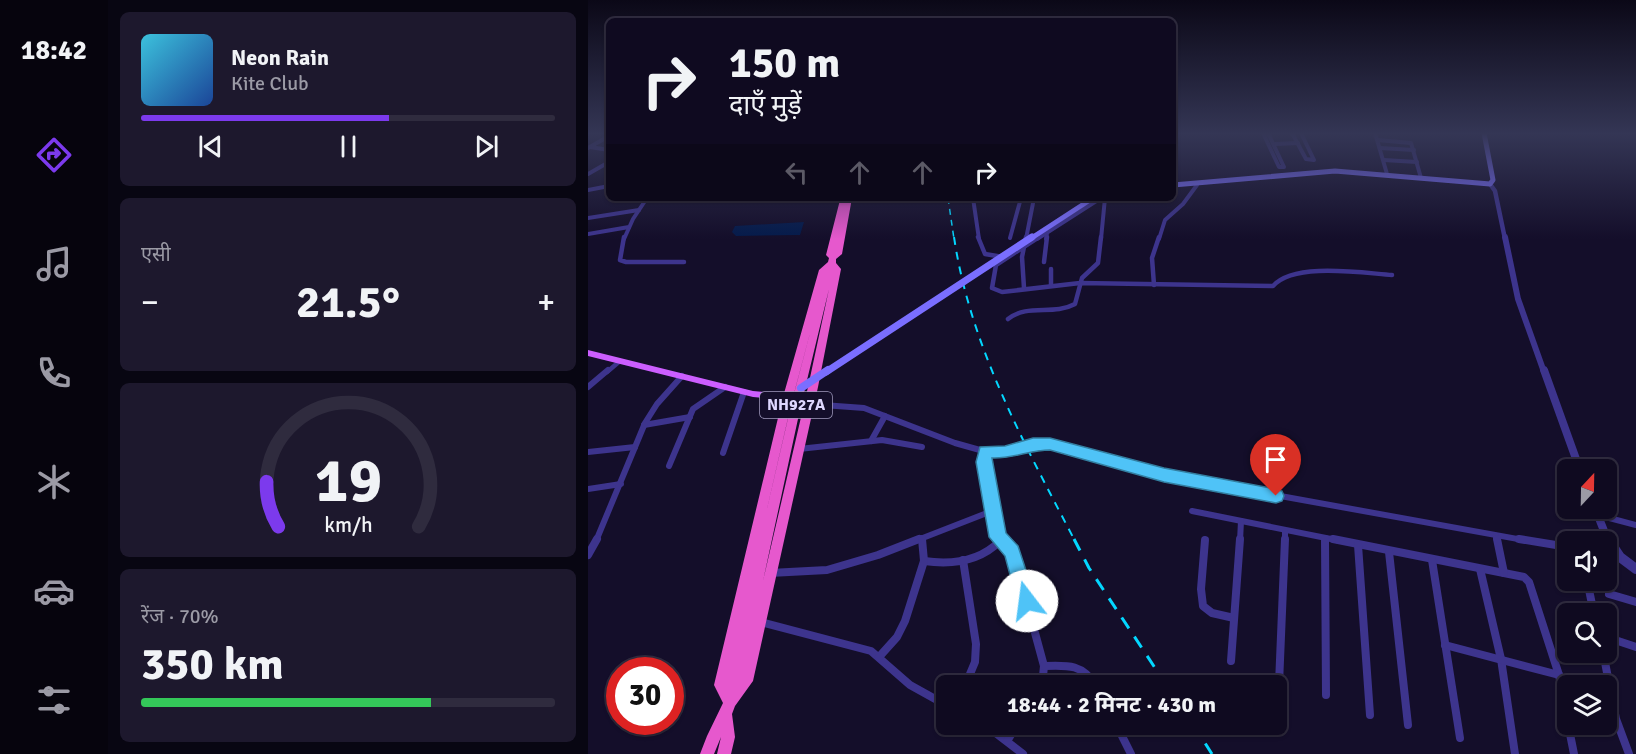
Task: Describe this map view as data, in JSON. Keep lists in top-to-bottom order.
{
  "streets": {
    "highway": ["NH927A"]
  },
  "north": "top",
  "page": {
    "tabs": "18:42",
    "turn": ["150 m", "दाएँ मुड़ें"],
    "song": ["Neon Rain", "Kite Club"],
    "tile": [
      "एसी",
      ["रेंज · 70%", "350 km"]
    ],
    "heat": ["−", "21.5°", "+"],
    "limit": "30",
    "trip": "18:44 · 2 मिनट · 430 m",
    "gauge": ["19", "km/h"]
  }
}
